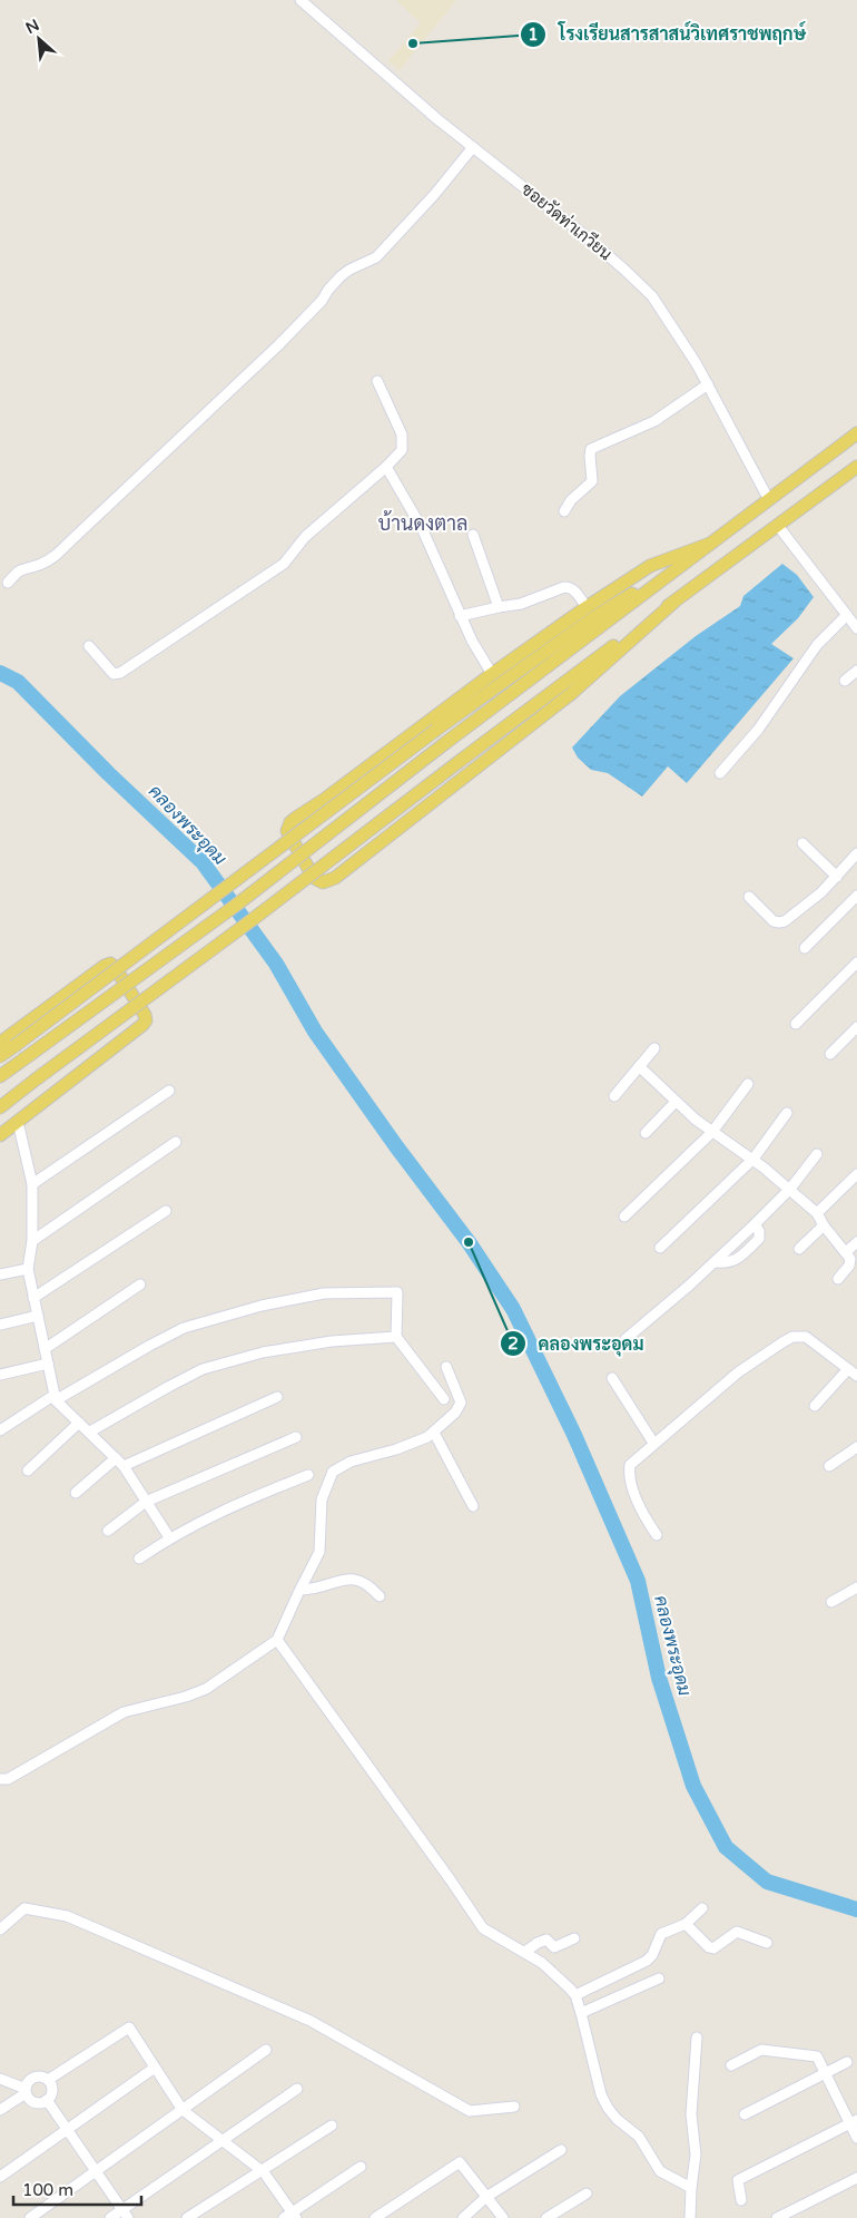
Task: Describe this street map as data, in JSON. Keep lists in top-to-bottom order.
{
  "streets": {
    "street": ["ซอยวัดท่าเกวียน"]
  },
  "districts": ["บ้านดงตาล"],
  "water": ["คลองพระอุดม"],
  "places": ["โรงเรียนสารสาสน์วิเทศราชพฤกษ์", "คลองพระอุดม"],
  "scale_bar": "100 m",
  "north": "top left"
}
